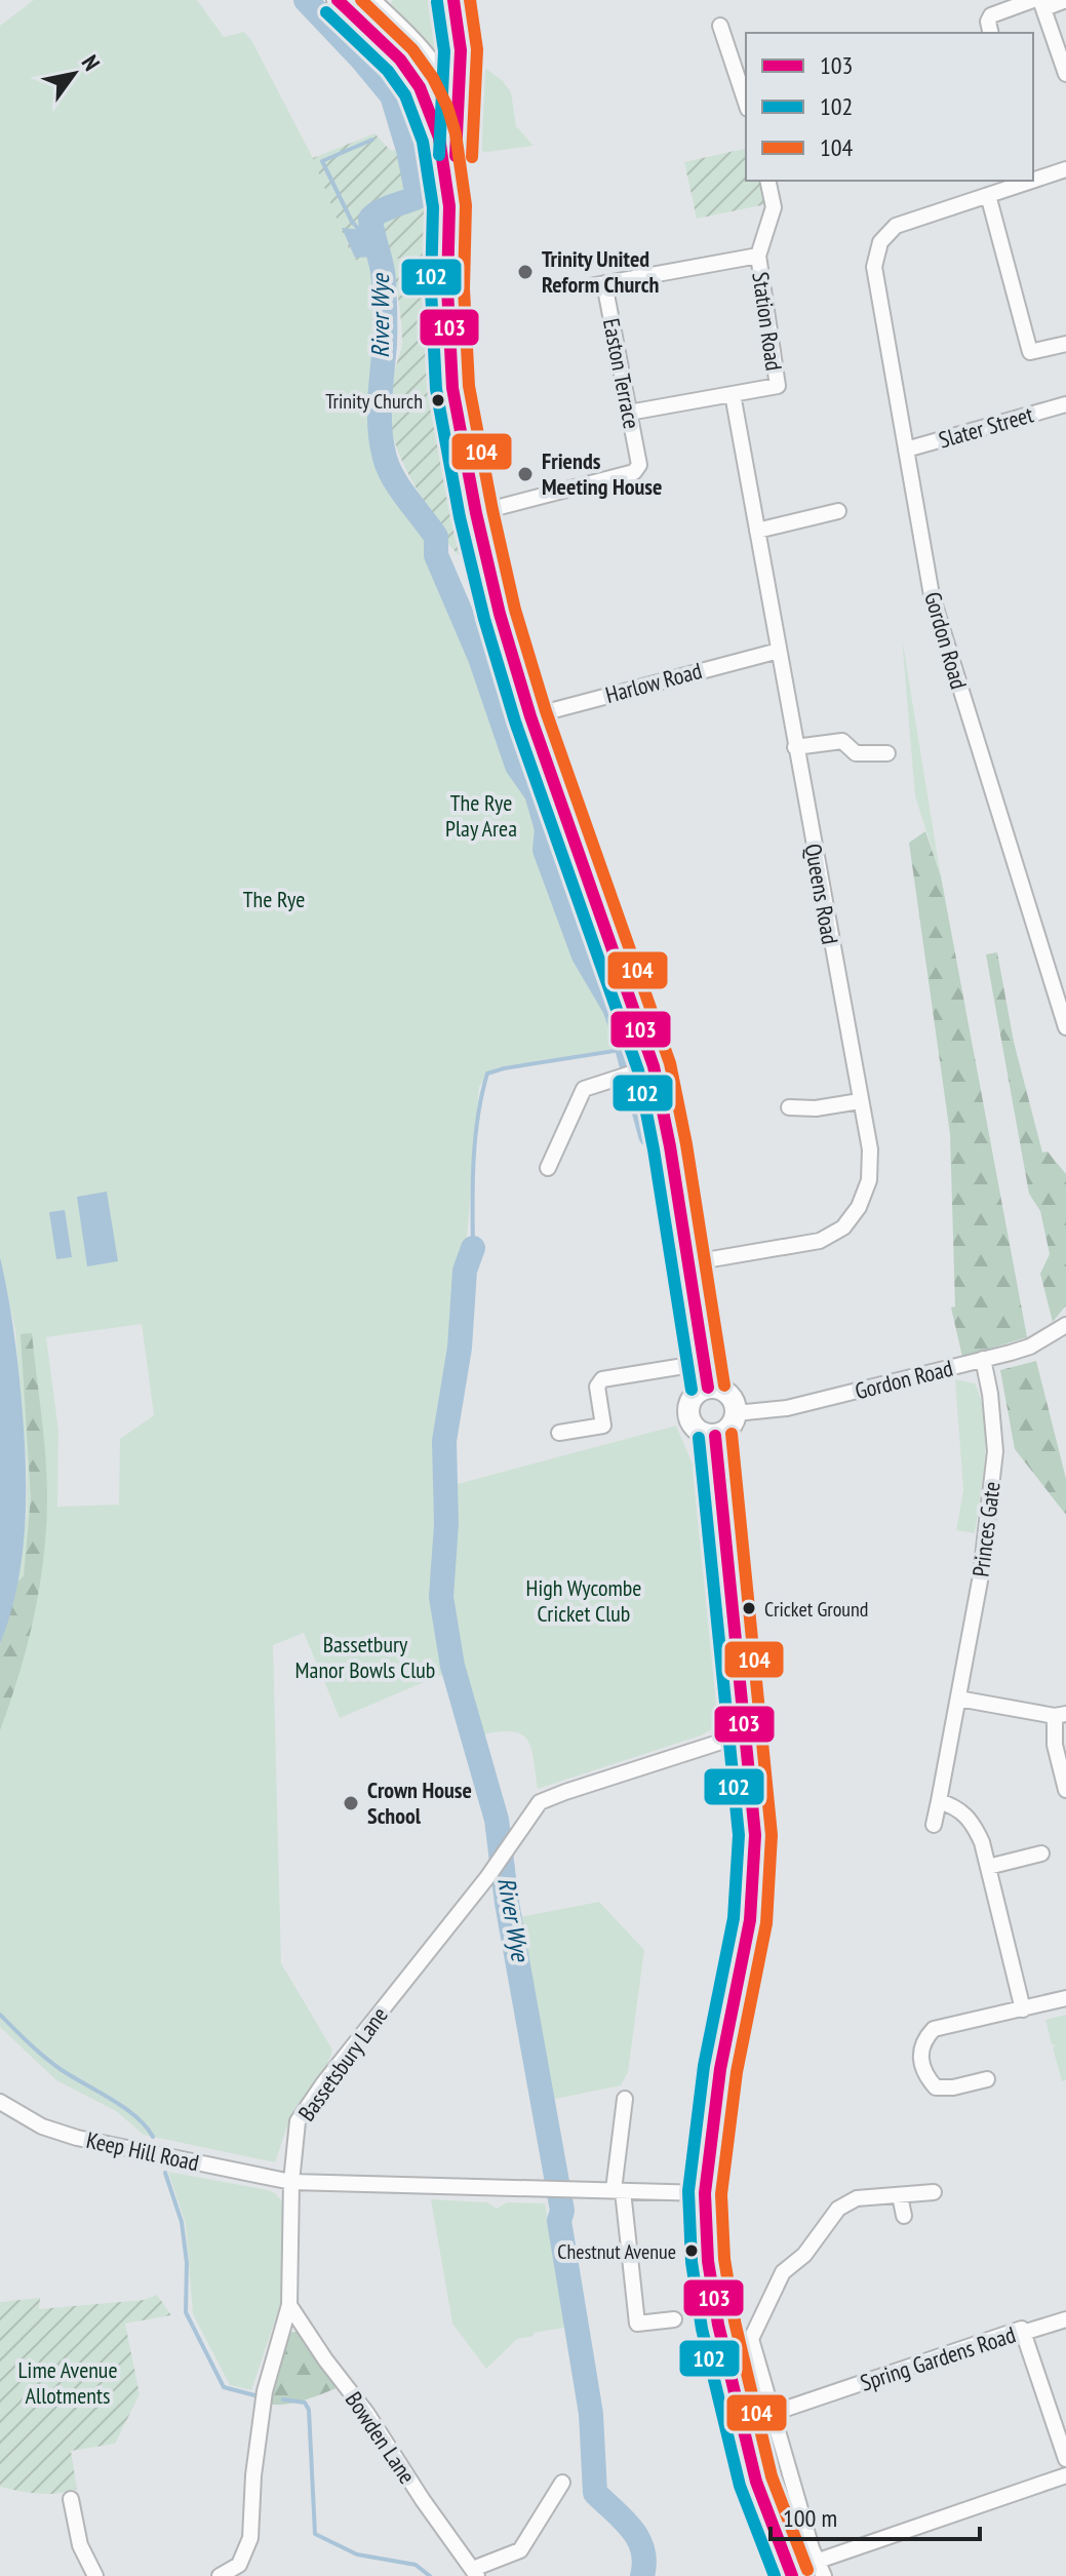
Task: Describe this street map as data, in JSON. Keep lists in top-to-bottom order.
{
  "streets": {
    "street": [
      "Station Road",
      "Easton Terrace",
      "Slater Street",
      "Gordon Road",
      "Harlow Road",
      "Queens Road",
      "Princes Gate",
      "Bassetsbury Lane",
      "Keep Hill Road",
      "Spring Gardens Road",
      "Bowden Lane"
    ]
  },
  "crossings": [
    ["Station Road", "Queens Road"],
    ["Slater Street", "Gordon Road"],
    ["Gordon Road", "Princes Gate"],
    ["Harlow Road", "Queens Road"],
    ["Bassetsbury Lane", "Keep Hill Road"],
    ["Bassetsbury Lane", "Bowden Lane"]
  ],
  "water": ["River Wye"],
  "parks": [
    "The Rye Play Area",
    "The Rye",
    "High Wycombe Cricket Club",
    "Bassetbury Manor Bowls Club",
    "Lime Avenue Allotments"
  ],
  "places": [
    "Trinity United Reform Church",
    "Trinity Church",
    "Friends Meeting House",
    "Cricket Ground",
    "Crown House School",
    "Chestnut Avenue"
  ],
  "lines": ["transit line 103", "transit line 104", "transit line 102"],
  "legend": ["103", "102", "104"],
  "scale_bar": "100 m",
  "north": "top right"
}
